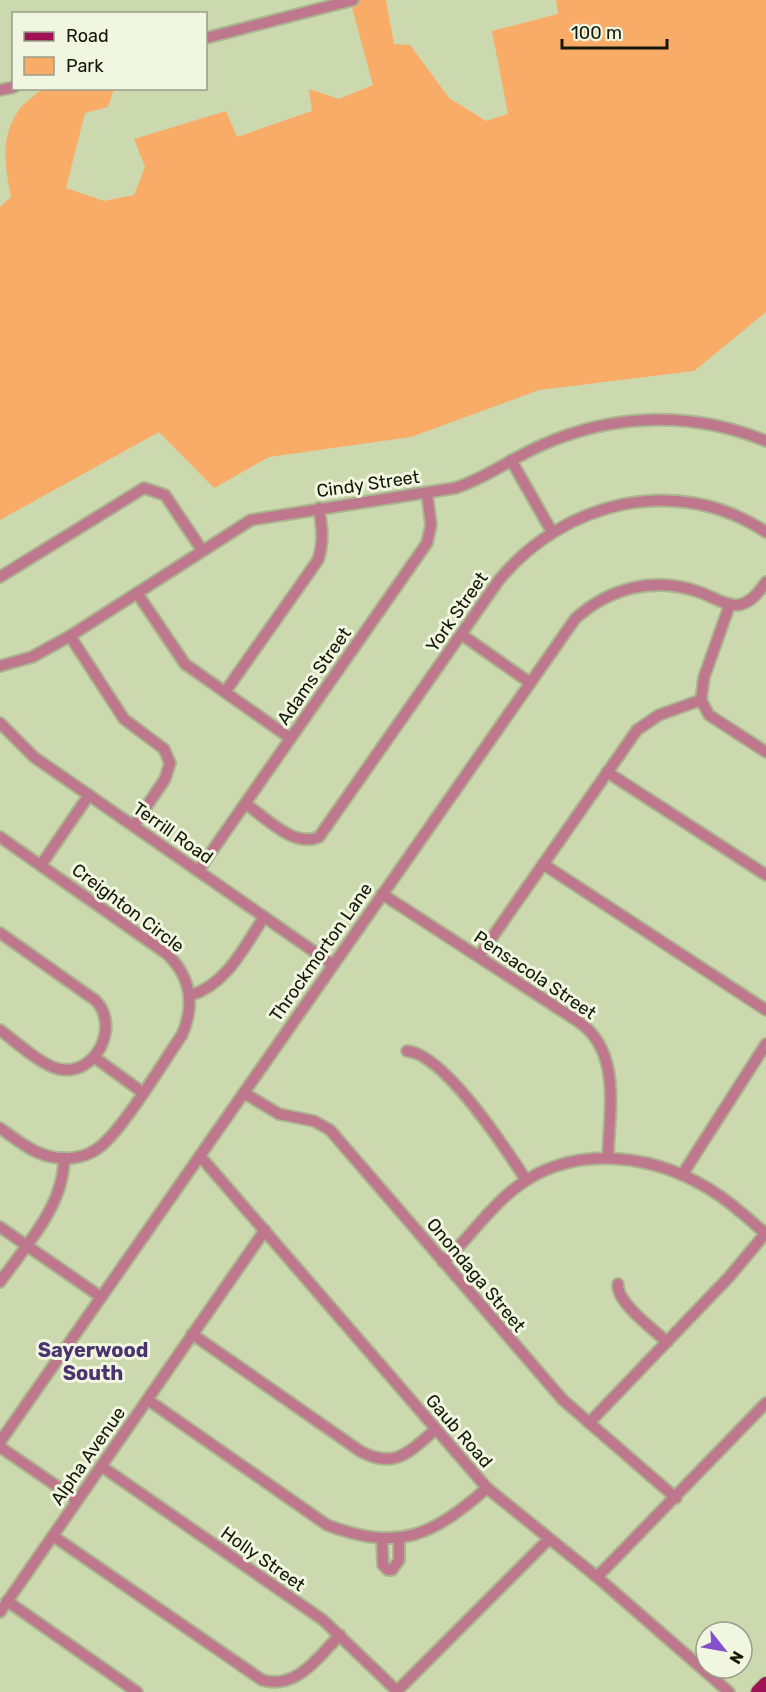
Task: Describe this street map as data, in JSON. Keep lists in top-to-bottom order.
{
  "streets": {
    "street": [
      "Cindy Street",
      "York Street",
      "Adams Street",
      "Terrill Road",
      "Creighton Circle",
      "Throckmorton Lane",
      "Pensacola Street",
      "Onondaga Street",
      "Gaub Road",
      "Alpha Avenue",
      "Holly Street"
    ]
  },
  "crossings": [
    ["Cindy Street", "Adams Street"],
    ["York Street", "Adams Street"],
    ["Adams Street", "Terrill Road"],
    ["Terrill Road", "Throckmorton Lane"],
    ["Throckmorton Lane", "Pensacola Street"],
    ["Throckmorton Lane", "Onondaga Street"],
    ["Throckmorton Lane", "Gaub Road"],
    ["Gaub Road", "Alpha Avenue"],
    ["Alpha Avenue", "Holly Street"]
  ],
  "districts": ["Sayerwood South"],
  "legend": ["Road", "Park"],
  "scale_bar": "100 m",
  "north": "bottom right"
}
